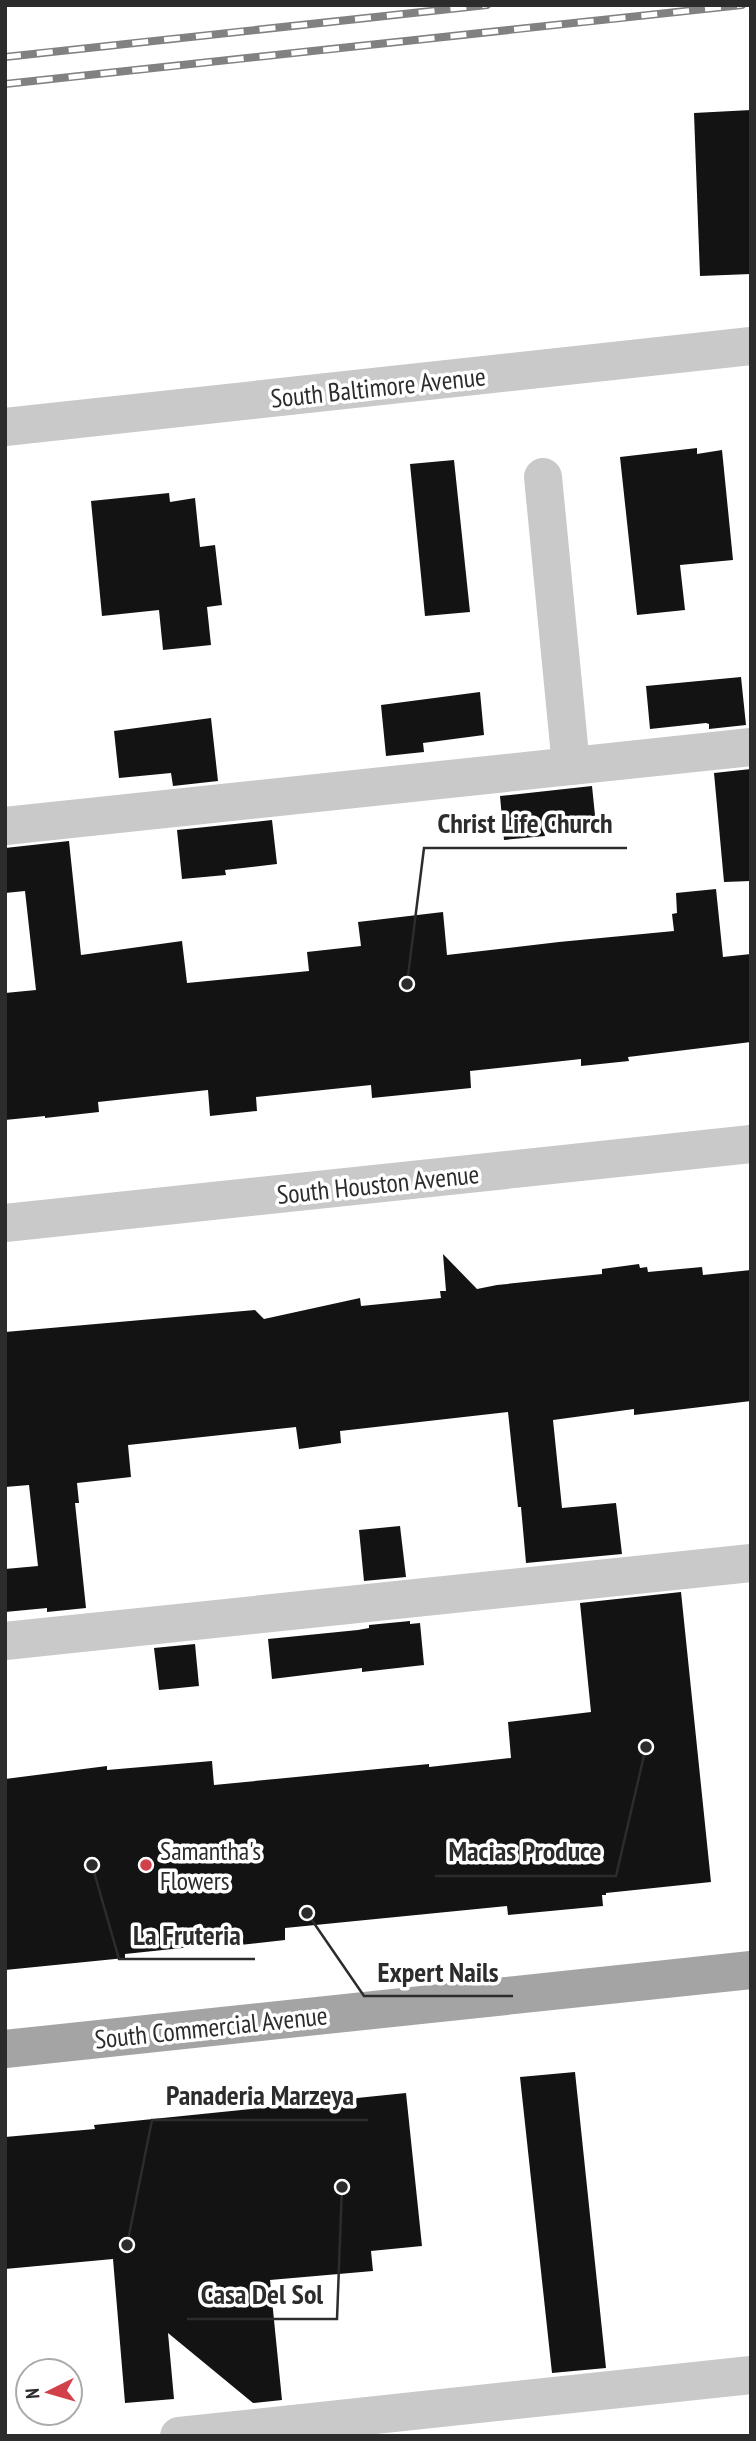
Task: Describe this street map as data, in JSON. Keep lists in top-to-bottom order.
{
  "streets": {
    "main road": ["South Commercial Avenue"],
    "street": ["South Baltimore Avenue", "South Houston Avenue"]
  },
  "places": [
    "Christ Life Church",
    "Macias Produce",
    "La Fruteria",
    "Samantha's Flowers",
    "Expert Nails",
    "Casa Del Sol",
    "Panaderia Marzeya"
  ],
  "north": "left"
}
